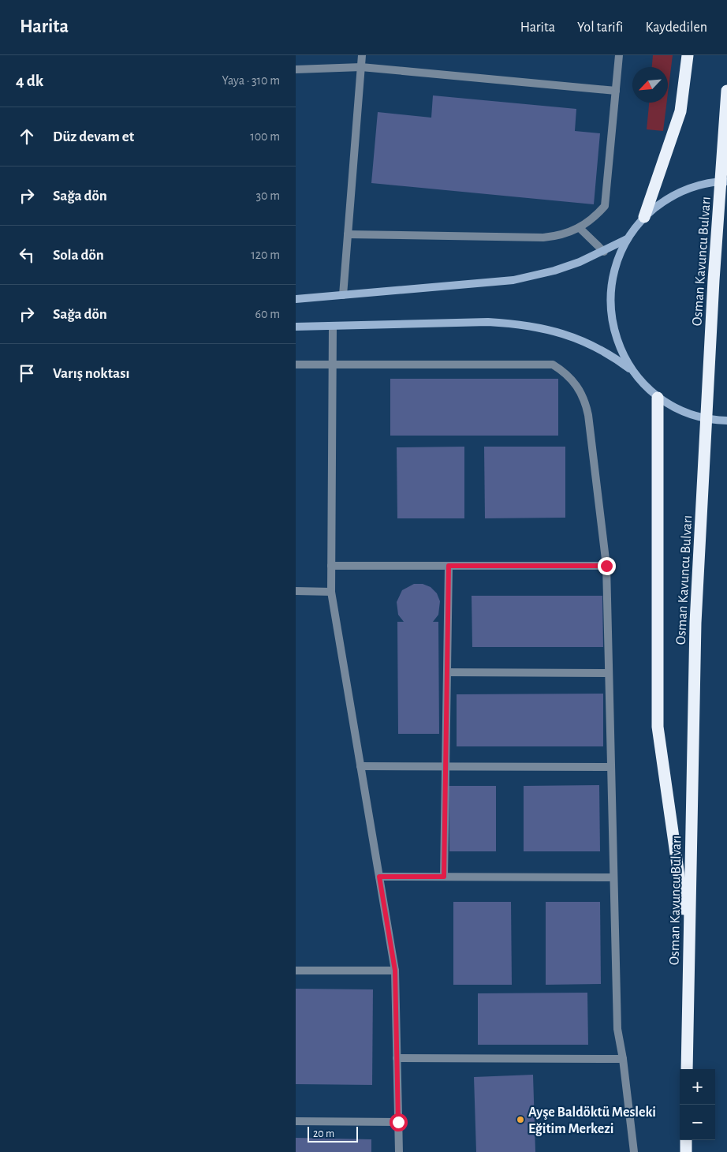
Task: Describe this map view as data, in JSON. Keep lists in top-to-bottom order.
{
  "streets": {
    "highway": ["Osman Kavuncu Bulvarı"]
  },
  "places": ["Ayşe Baldöktü Mesleki Eğitim Merkezi"],
  "scale_bar": "20 m",
  "north": "bottom left",
  "page": {
    "header": "Harita",
    "nav": ["Harita", "Yol tarifi", "Kaydedilen"],
    "heading": ["4 dk", "Yaya · 310 m"],
    "list": [
      ["Düz devam et", "100 m"],
      ["Sağa dön", "30 m"],
      ["Sola dön", "120 m"],
      ["Sağa dön", "60 m"],
      "Varış noktası"
    ],
    "map_buttons": ["+", "−"],
    "scale": "20 m"
  }
}
